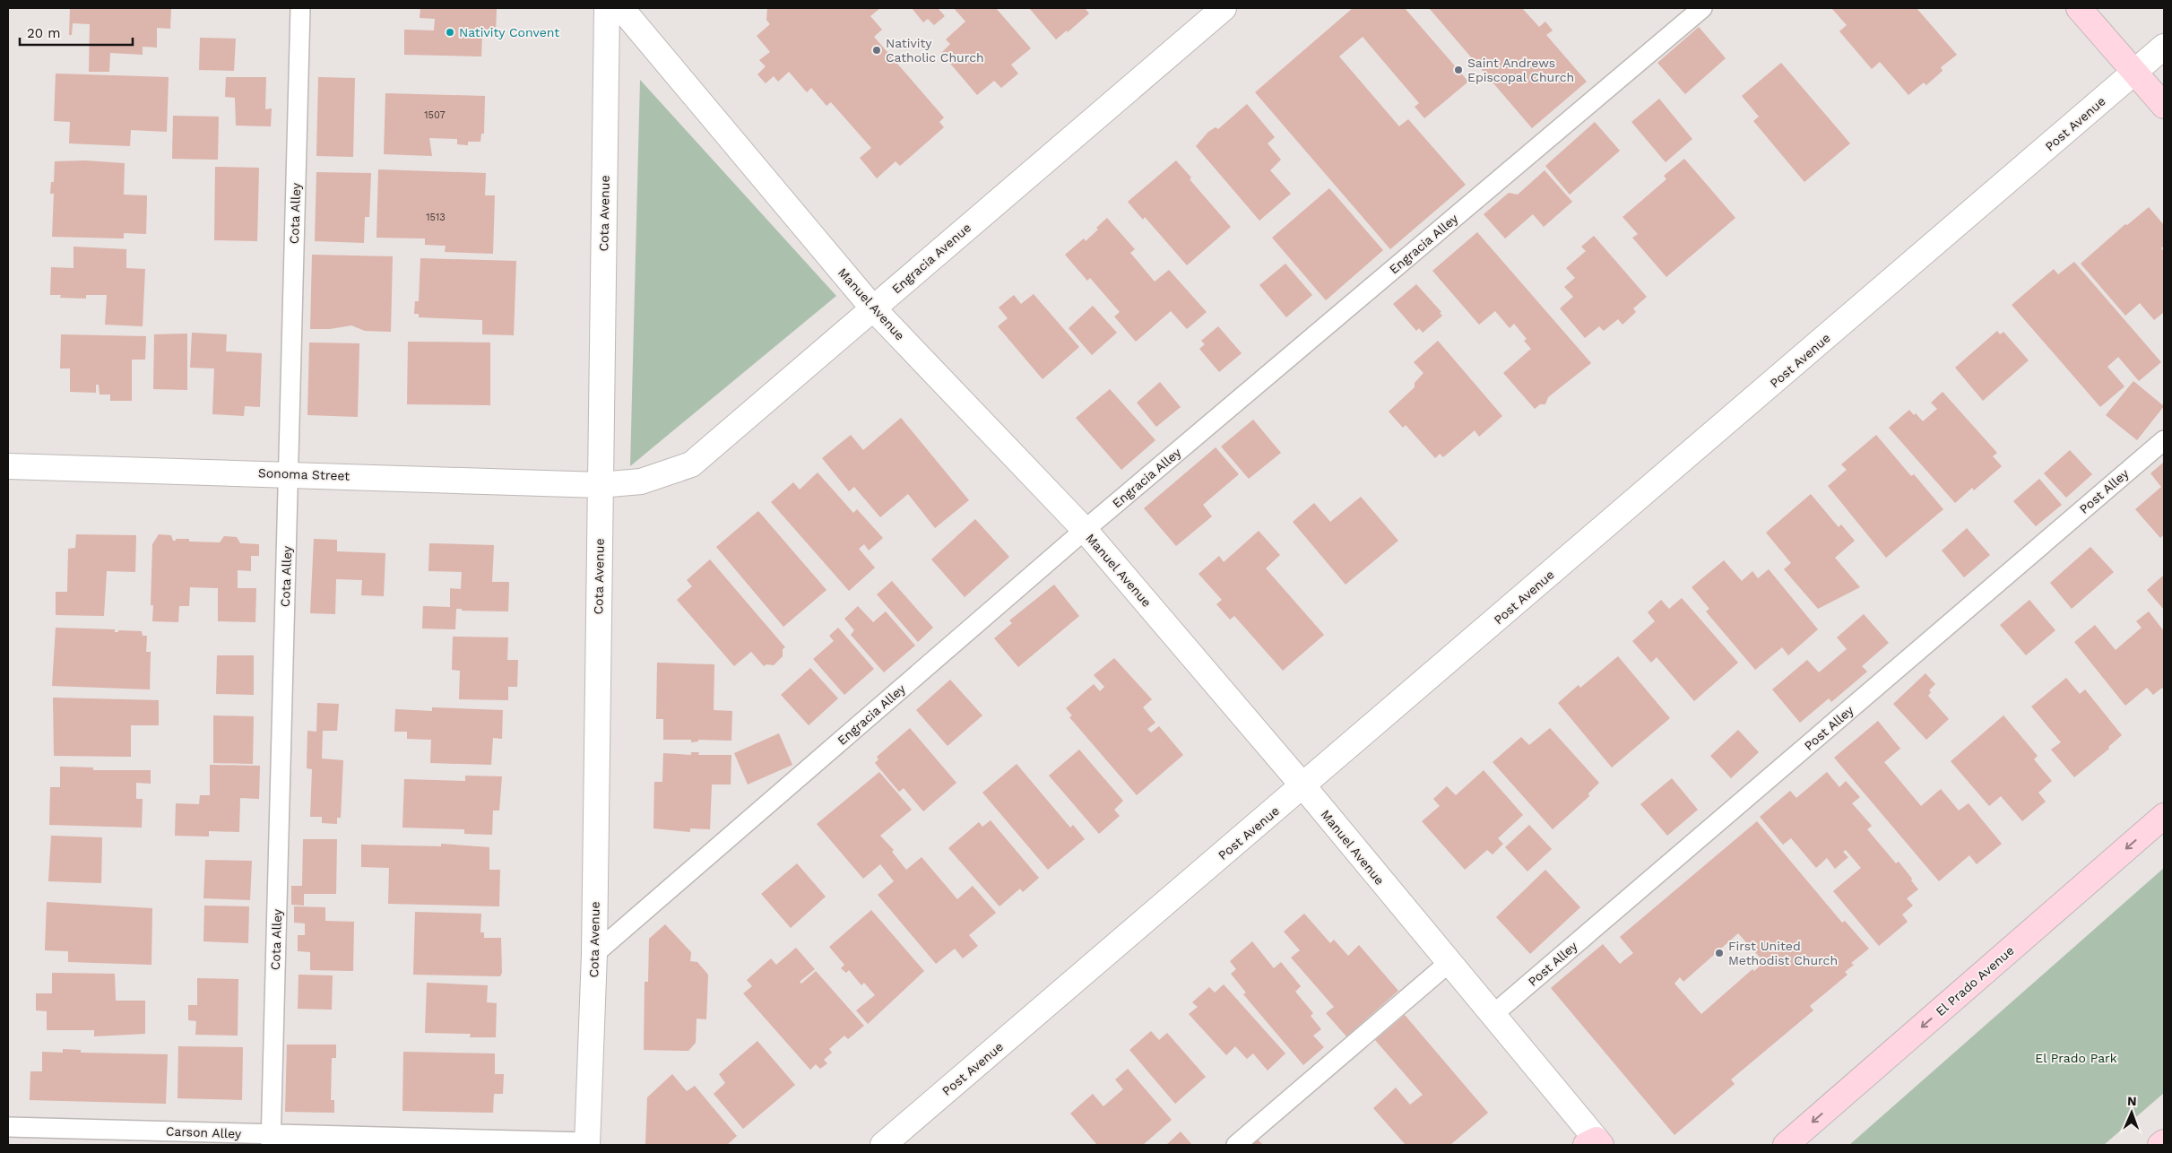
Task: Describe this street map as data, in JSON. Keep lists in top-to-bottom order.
{
  "streets": {
    "street": [
      "Post Avenue",
      "Cota Avenue",
      "Engracia Avenue",
      "Manuel Avenue",
      "Sonoma Street",
      "El Prado Avenue"
    ],
    "lane": [
      "Cota Alley",
      "Engracia Alley",
      "Post Alley",
      "Carson Alley"
    ]
  },
  "crossings": [
    ["Post Avenue", "Manuel Avenue"],
    ["Cota Alley", "Sonoma Street"],
    ["Cota Alley", "Carson Alley"],
    ["Cota Avenue", "Engracia Alley"],
    ["Cota Avenue", "Engracia Avenue"],
    ["Cota Avenue", "Sonoma Street"],
    ["Cota Avenue", "Carson Alley"],
    ["Engracia Alley", "Manuel Avenue"],
    ["Engracia Avenue", "Manuel Avenue"],
    ["Engracia Avenue", "Sonoma Street"],
    ["Manuel Avenue", "Post Alley"]
  ],
  "one_way": ["El Prado Avenue"],
  "parks": ["El Prado Park"],
  "places": [
    "Nativity Convent",
    "Nativity Catholic Church",
    "Saint Andrews Episcopal Church",
    "First United Methodist Church"
  ],
  "house_numbers": ["1507", "1513"],
  "scale_bar": "20 m",
  "north": "top"
}
